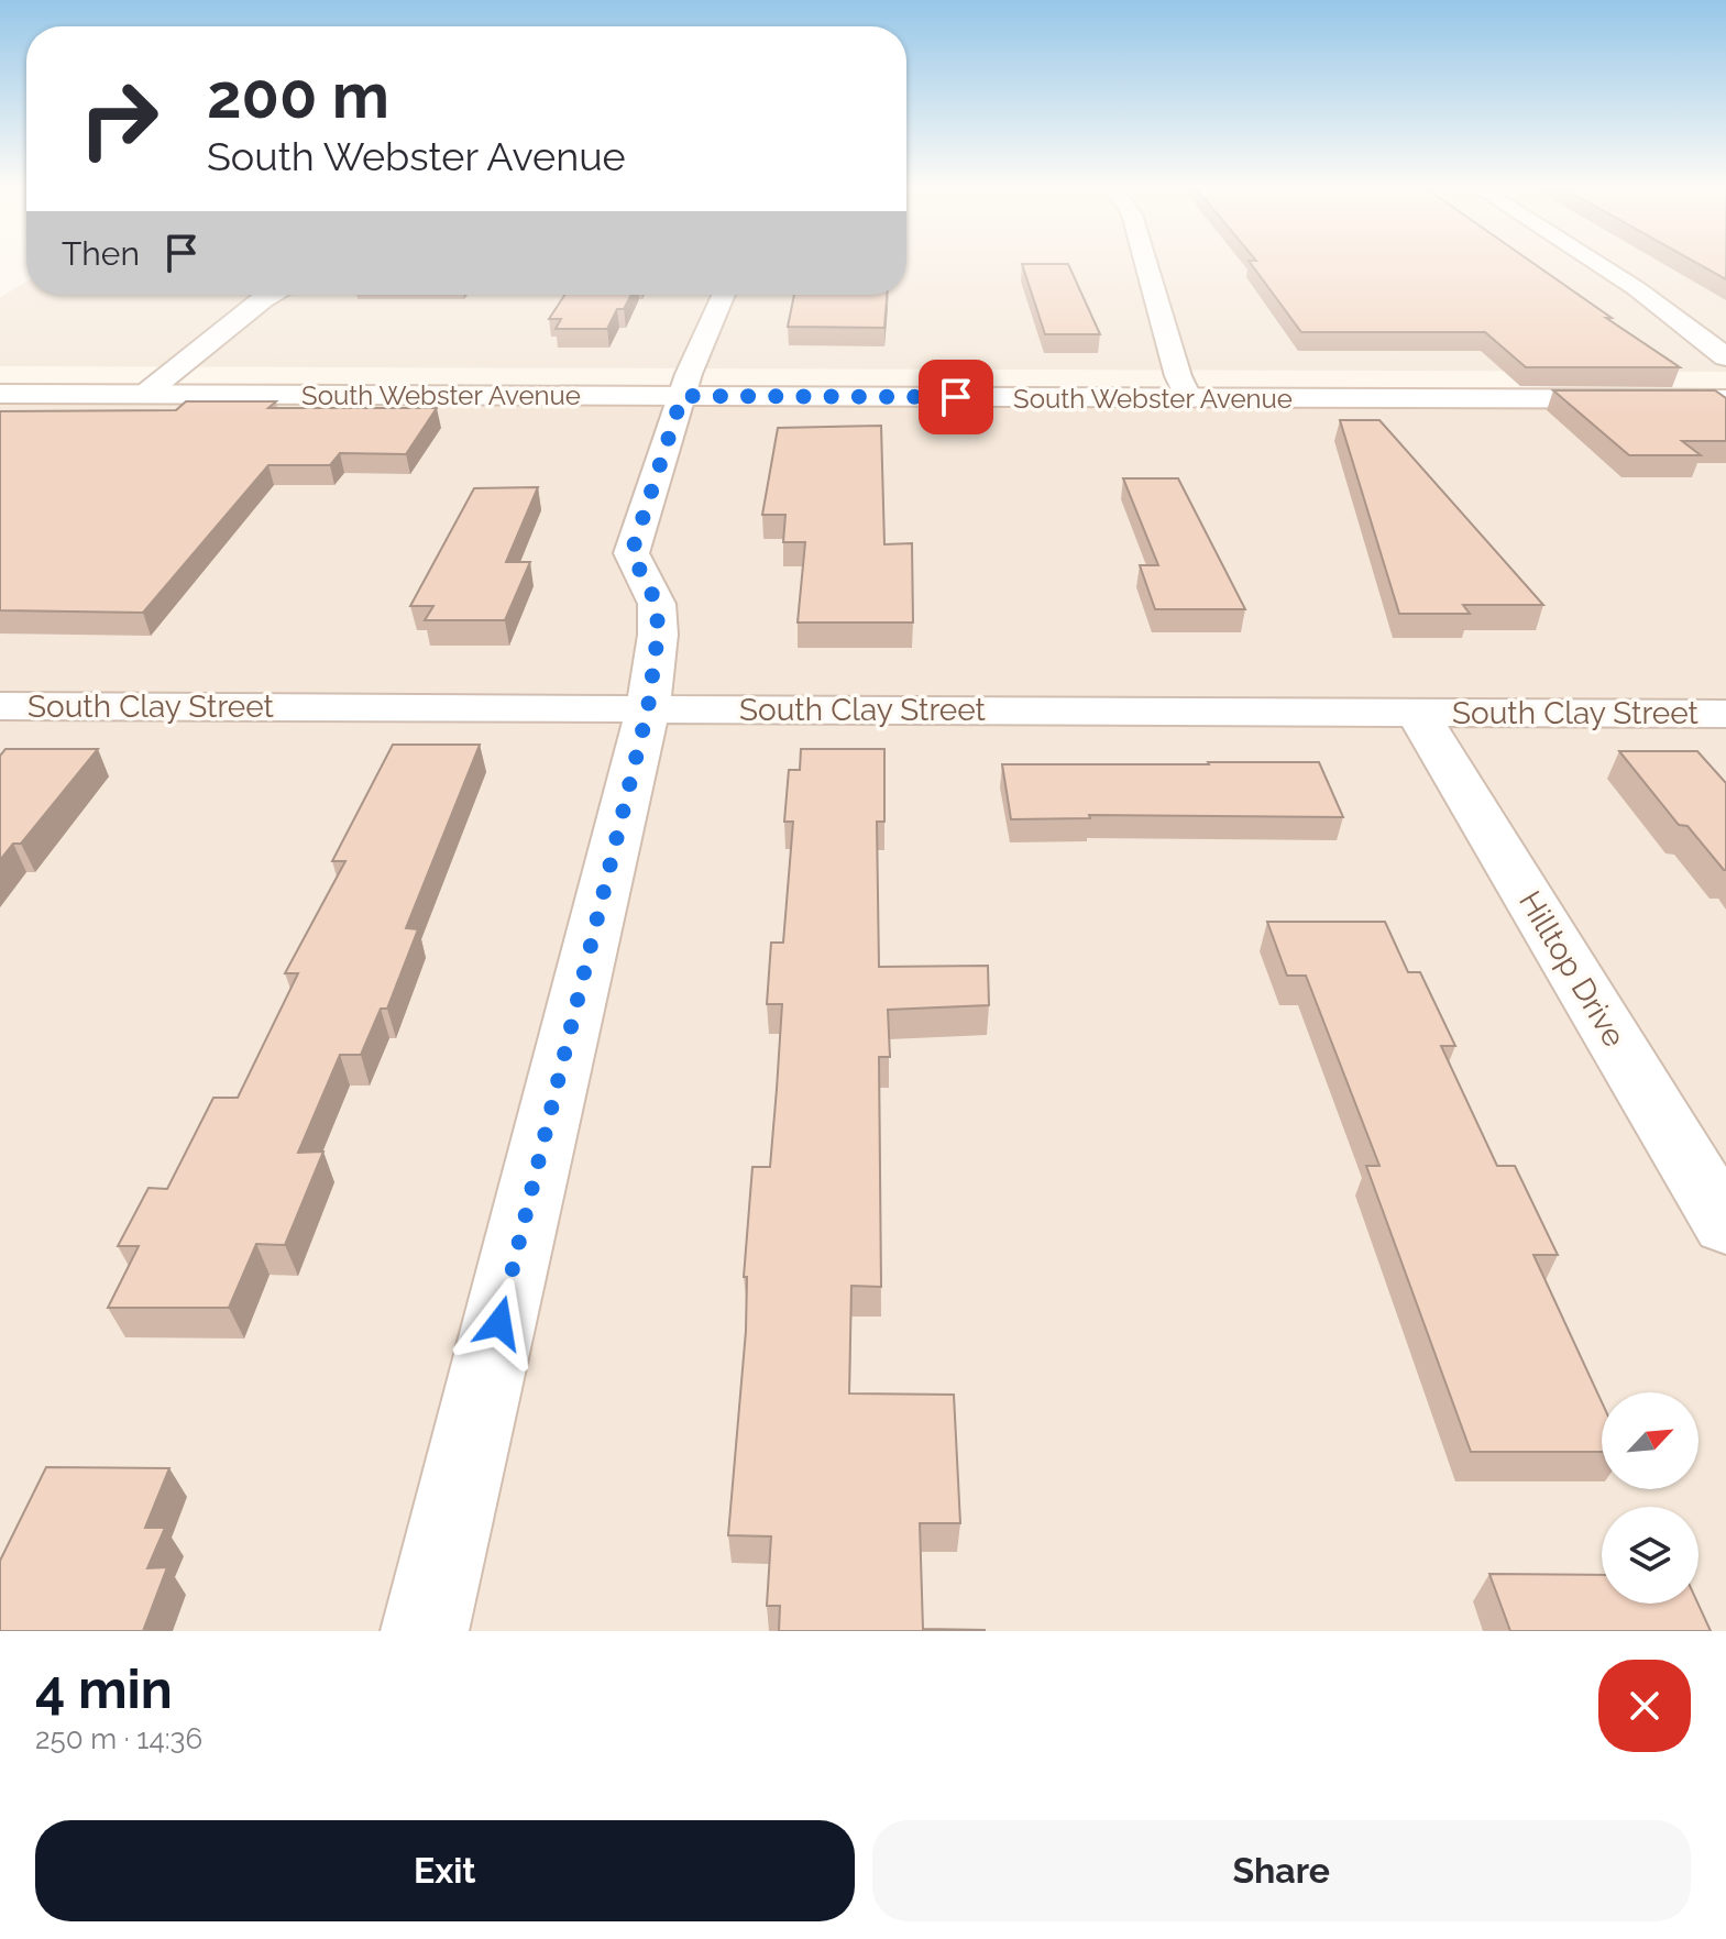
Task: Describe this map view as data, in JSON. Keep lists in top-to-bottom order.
{
  "streets": {
    "street": ["South Webster Avenue", "South Clay Street", "Hilltop Drive"]
  },
  "crossings": [
    ["South Clay Street", "Hilltop Drive"]
  ],
  "north": "top right",
  "page": {
    "turn": ["200 m", "South Webster Avenue"],
    "then": "Then",
    "heading": ["4 min", "250 m · 14:36"],
    "buttons": ["Exit", "Share"]
  }
}
